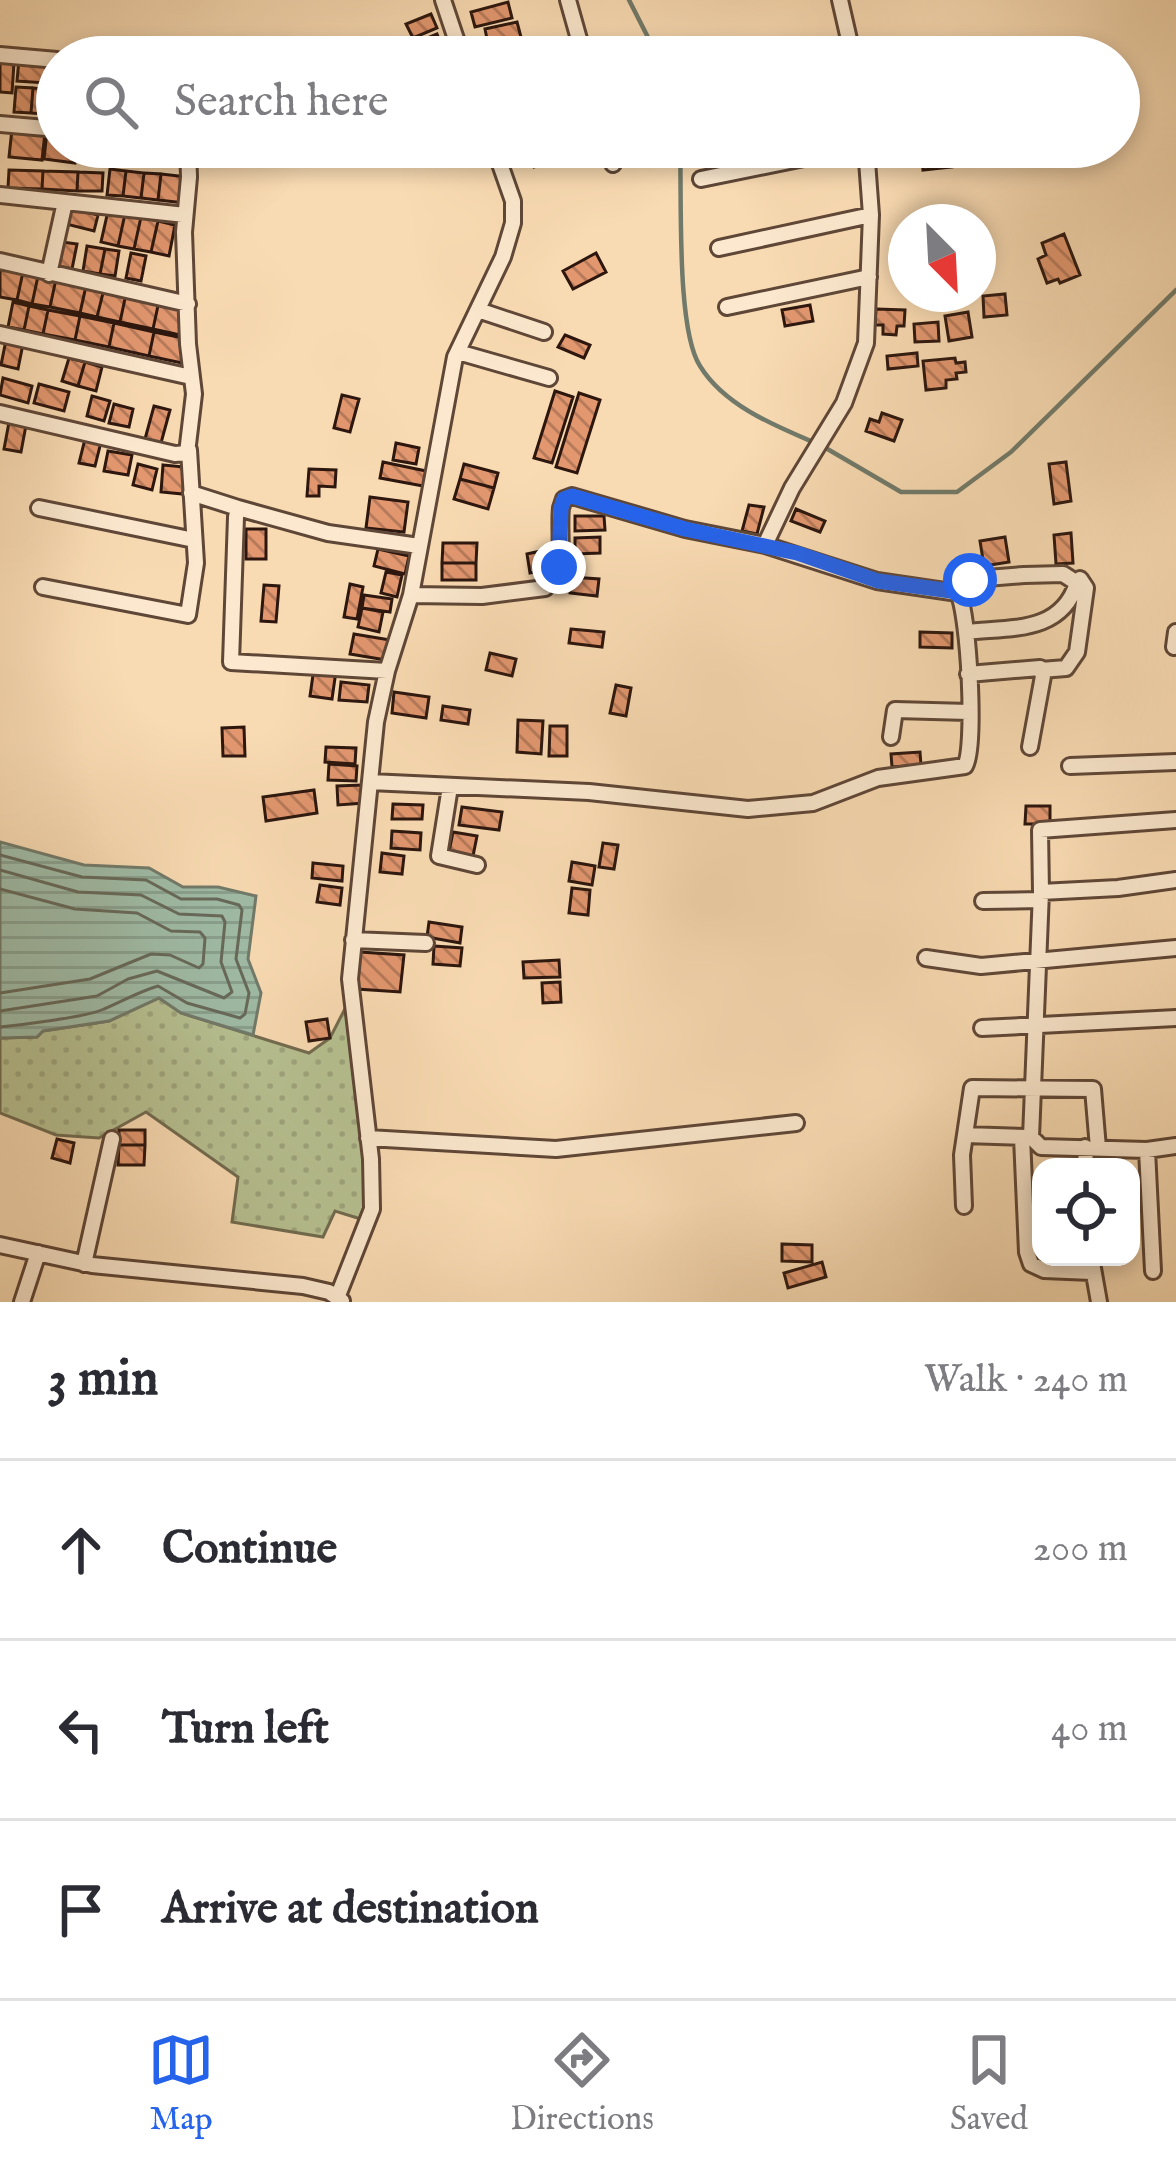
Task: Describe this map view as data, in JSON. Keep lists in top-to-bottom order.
{
  "north": "bottom right",
  "page": {
    "search": "Search here",
    "heading": ["3 min", "Walk · 240 m"],
    "list": [
      ["Continue", "200 m"],
      ["Turn left", "40 m"],
      "Arrive at destination"
    ],
    "nav": ["Map", "Directions", "Saved"]
  }
}
